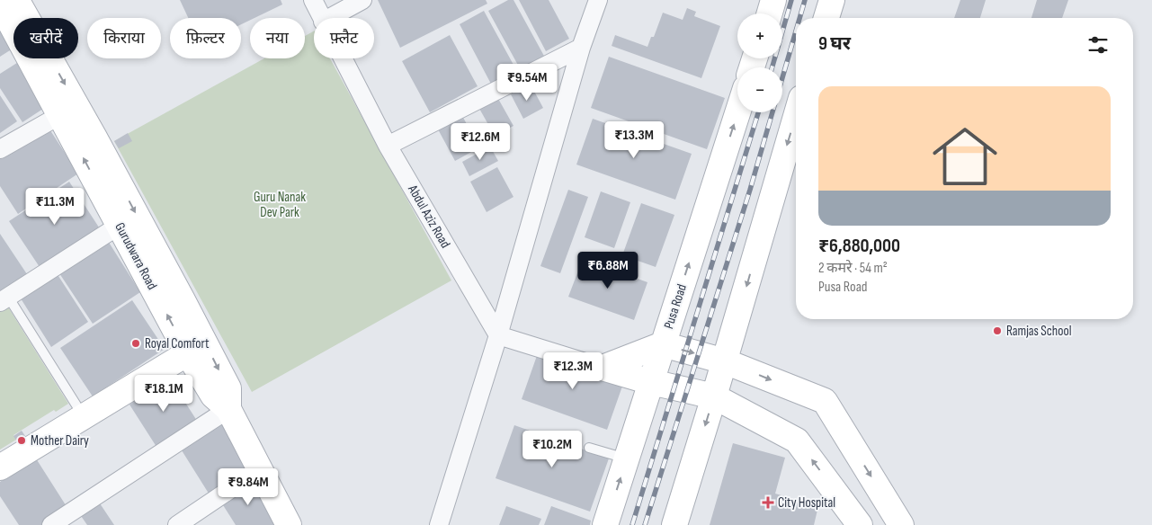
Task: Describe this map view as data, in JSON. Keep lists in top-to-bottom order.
{
  "streets": {
    "street": ["Abdul Aziz Road", "Gurudwara Road", "Pusa Road"]
  },
  "parks": ["Guru Nanak Dev Park"],
  "places": {
    "other": ["Ramjas School", "Royal Comfort", "Mother Dairy"],
    "health": ["City Hospital"]
  },
  "page": {
    "map_buttons": ["+", "−"],
    "chip": [
      "खरीदें",
      "किराया",
      "फ़िल्टर",
      "नया",
      "फ़्लैट"
    ],
    "heading": "9 घर",
    "price": [
      "₹9.54M",
      "₹13.3M",
      "₹12.6M",
      "₹11.3M",
      "₹6.88M",
      "₹12.3M",
      "₹18.1M",
      "₹10.2M",
      "₹9.84M"
    ],
    "list": [
      {
        "name": "₹6,880,000",
        "note": "2 कमरे · 54 m² · Pusa Road"
      }
    ]
  }
}
